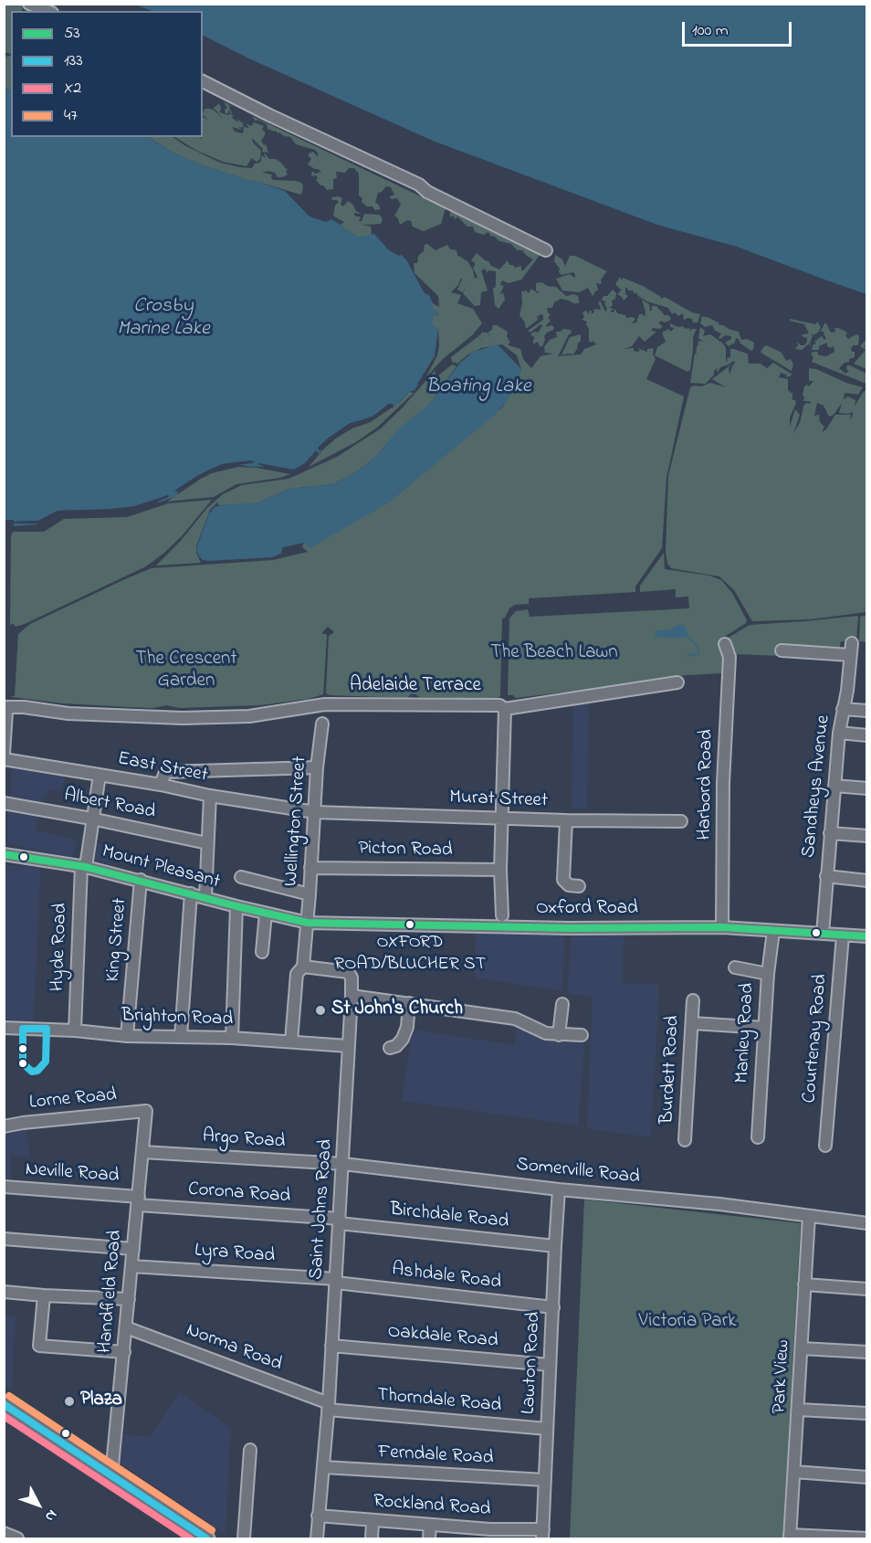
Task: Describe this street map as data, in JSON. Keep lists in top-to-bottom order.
{
  "streets": {
    "street": [
      "Adelaide Terrace",
      "East Street",
      "Harbord Road",
      "Sandheys Avenue",
      "Murat Street",
      "Albert Road",
      "Wellington Street",
      "Picton Road",
      "Mount Pleasant",
      "Oxford Road",
      "King Street",
      "Hyde Road",
      "Brighton Road",
      "Manley Road",
      "Courtenay Road",
      "Burdett Road",
      "Lorne Road",
      "Argo Road",
      "Somerville Road",
      "Neville Road",
      "Corona Road",
      "Saint Johns Road",
      "Birchdale Road",
      "Lyra Road",
      "Ashdale Road",
      "Handfield Road",
      "Oakdale Road",
      "Norma Road",
      "Lawton Road",
      "Park View",
      "Thorndale Road",
      "Ferndale Road",
      "Rockland Road"
    ]
  },
  "crossings": [
    ["East Street", "Murat Street"],
    ["East Street", "Wellington Street"],
    ["East Street", "Hyde Road"],
    ["Harbord Road", "Oxford Road"],
    ["Sandheys Avenue", "Oxford Road"],
    ["Murat Street", "Wellington Street"],
    ["Albert Road", "Hyde Road"],
    ["Wellington Street", "Picton Road"],
    ["Wellington Street", "Mount Pleasant"],
    ["Wellington Street", "Oxford Road"],
    ["Mount Pleasant", "Oxford Road"],
    ["Mount Pleasant", "King Street"],
    ["Mount Pleasant", "Hyde Road"],
    ["Oxford Road", "Manley Road"],
    ["Oxford Road", "Courtenay Road"],
    ["King Street", "Brighton Road"],
    ["Hyde Road", "Brighton Road"],
    ["Brighton Road", "Saint Johns Road"],
    ["Lorne Road", "Handfield Road"],
    ["Argo Road", "Somerville Road"],
    ["Argo Road", "Saint Johns Road"],
    ["Argo Road", "Handfield Road"],
    ["Somerville Road", "Saint Johns Road"],
    ["Somerville Road", "Lawton Road"],
    ["Somerville Road", "Park View"],
    ["Neville Road", "Corona Road"],
    ["Neville Road", "Handfield Road"],
    ["Corona Road", "Saint Johns Road"],
    ["Corona Road", "Birchdale Road"],
    ["Corona Road", "Handfield Road"],
    ["Saint Johns Road", "Birchdale Road"],
    ["Saint Johns Road", "Lyra Road"],
    ["Saint Johns Road", "Ashdale Road"],
    ["Saint Johns Road", "Oakdale Road"],
    ["Saint Johns Road", "Norma Road"],
    ["Saint Johns Road", "Thorndale Road"],
    ["Saint Johns Road", "Ferndale Road"],
    ["Saint Johns Road", "Rockland Road"],
    ["Birchdale Road", "Lawton Road"],
    ["Lyra Road", "Ashdale Road"],
    ["Lyra Road", "Handfield Road"],
    ["Ashdale Road", "Lawton Road"],
    ["Handfield Road", "Norma Road"],
    ["Oakdale Road", "Lawton Road"],
    ["Norma Road", "Thorndale Road"],
    ["Lawton Road", "Thorndale Road"],
    ["Lawton Road", "Ferndale Road"],
    ["Lawton Road", "Rockland Road"]
  ],
  "water": ["Crosby Marine Lake", "Boating Lake"],
  "parks": ["The Beach Lawn", "The Crescent Garden", "Victoria Park"],
  "places": ["OXFORD ROAD/BLUCHER ST", "St John's Church", "Plaza"],
  "lines": [
    "transit line 53",
    "transit line 133",
    "transit line 47",
    "transit line X2"
  ],
  "legend": [
    "53",
    "133",
    "X2",
    "47"
  ],
  "scale_bar": "100 m",
  "north": "bottom right"
}
